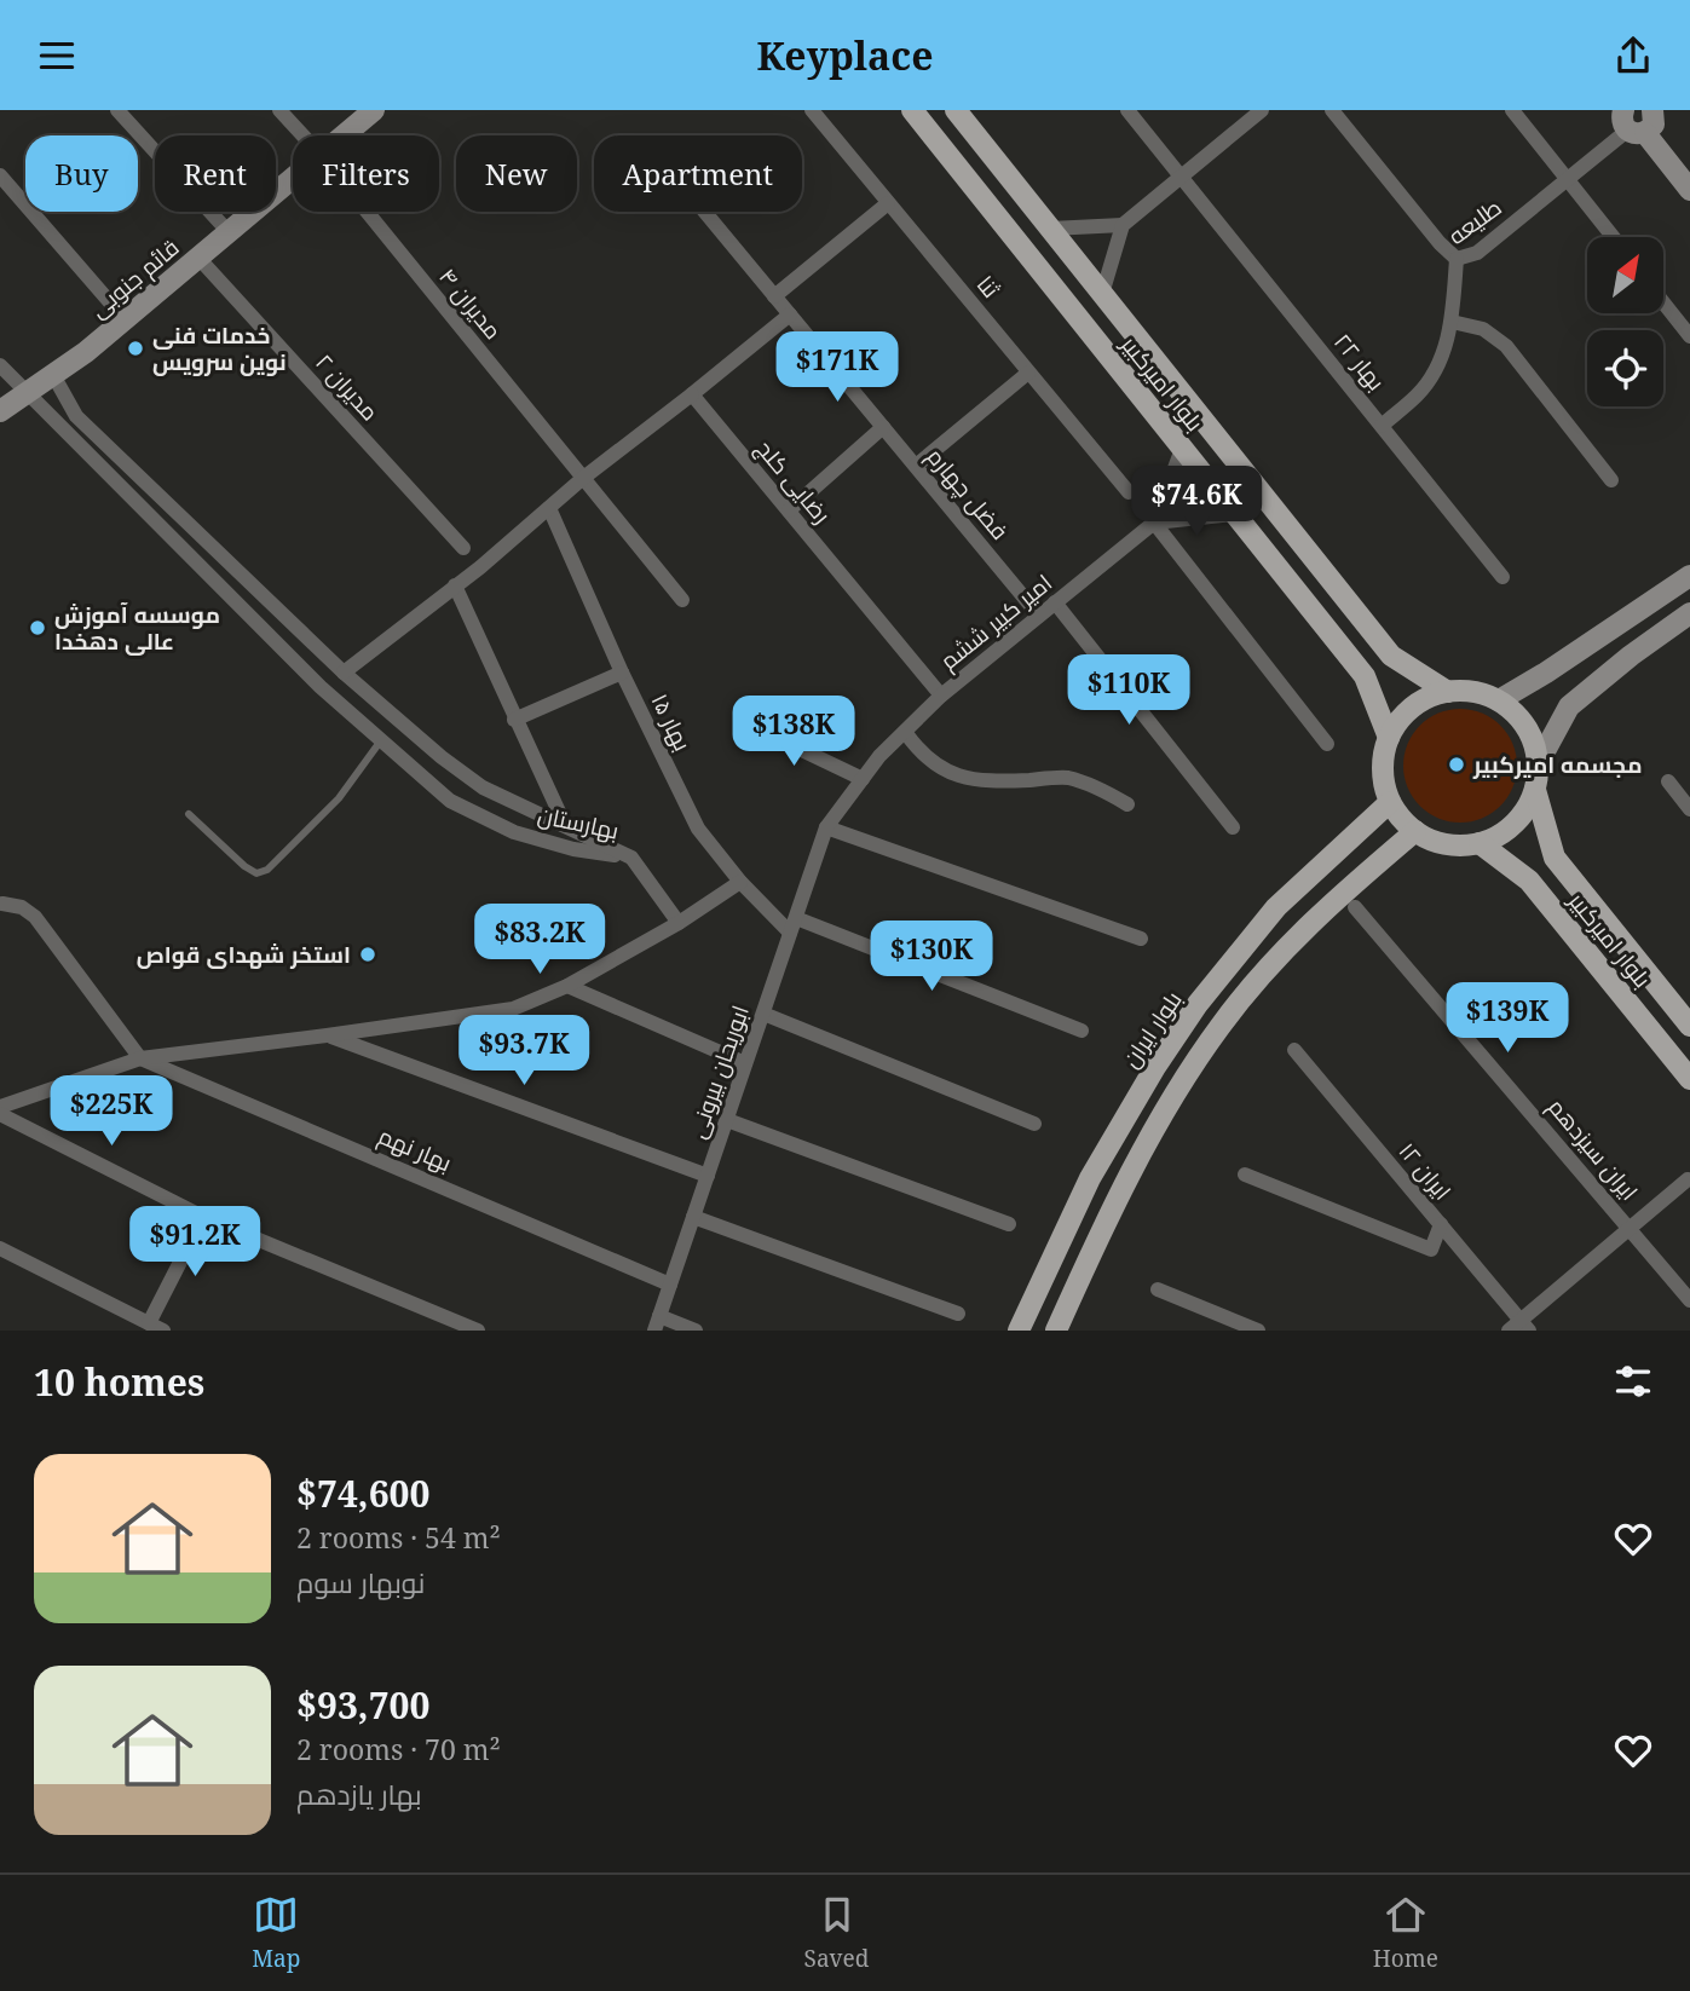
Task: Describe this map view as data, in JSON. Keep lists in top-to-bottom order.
{
  "streets": {
    "main road": ["بلوار امیرکبیر", "بلوار ایران"],
    "street": [
      "طلیعه",
      "قائم جنوبی",
      "ثنا",
      "مدیران ۴",
      "بهار ۲۲",
      "مدیران ۲",
      "رضایی کلج",
      "فضل چهارم",
      "امیر کبیر ششم",
      "بهار ۱۵",
      "بهارستان",
      "ابوریحان بیرونی",
      "بهار نهم",
      "ایران سیزدهم",
      "ایران ۱۲"
    ]
  },
  "crossings": [
    ["طلیعه", "بهار ۲۲"],
    ["قائم جنوبی", "مدیران ۲"],
    ["قائم جنوبی", "بهارستان"],
    ["بلوار امیرکبیر", "بلوار ایران"],
    ["رضایی کلج", "امیر کبیر ششم"],
    ["فضل چهارم", "امیر کبیر ششم"],
    ["امیر کبیر ششم", "ابوریحان بیرونی"],
    ["بهار ۱۵", "ابوریحان بیرونی"],
    ["ابوریحان بیرونی", "بهار نهم"]
  ],
  "places": [
    "خدمات فنی نوین سرویس",
    "موسسه آموزش عالی دهخدا",
    "مجسمه امیرکبیر",
    "استخر شهدای قواص"
  ],
  "north": "top right",
  "page": {
    "header": "Keyplace",
    "chip": [
      "Buy",
      "Rent",
      "Filters",
      "New",
      "Apartment"
    ],
    "price": [
      "$171K",
      "$74.6K",
      "$110K",
      "$138K",
      "$83.2K",
      "$130K",
      "$139K",
      "$93.7K",
      "$225K",
      "$91.2K"
    ],
    "heading": "10 homes",
    "list": [
      {
        "name": "$74,600",
        "note": "2 rooms · 54 m² · نوبهار سوم"
      },
      {
        "name": "$93,700",
        "note": "2 rooms · 70 m² · بهار یازدهم"
      }
    ],
    "tabs": ["Map", "Saved", "Home"]
  }
}
